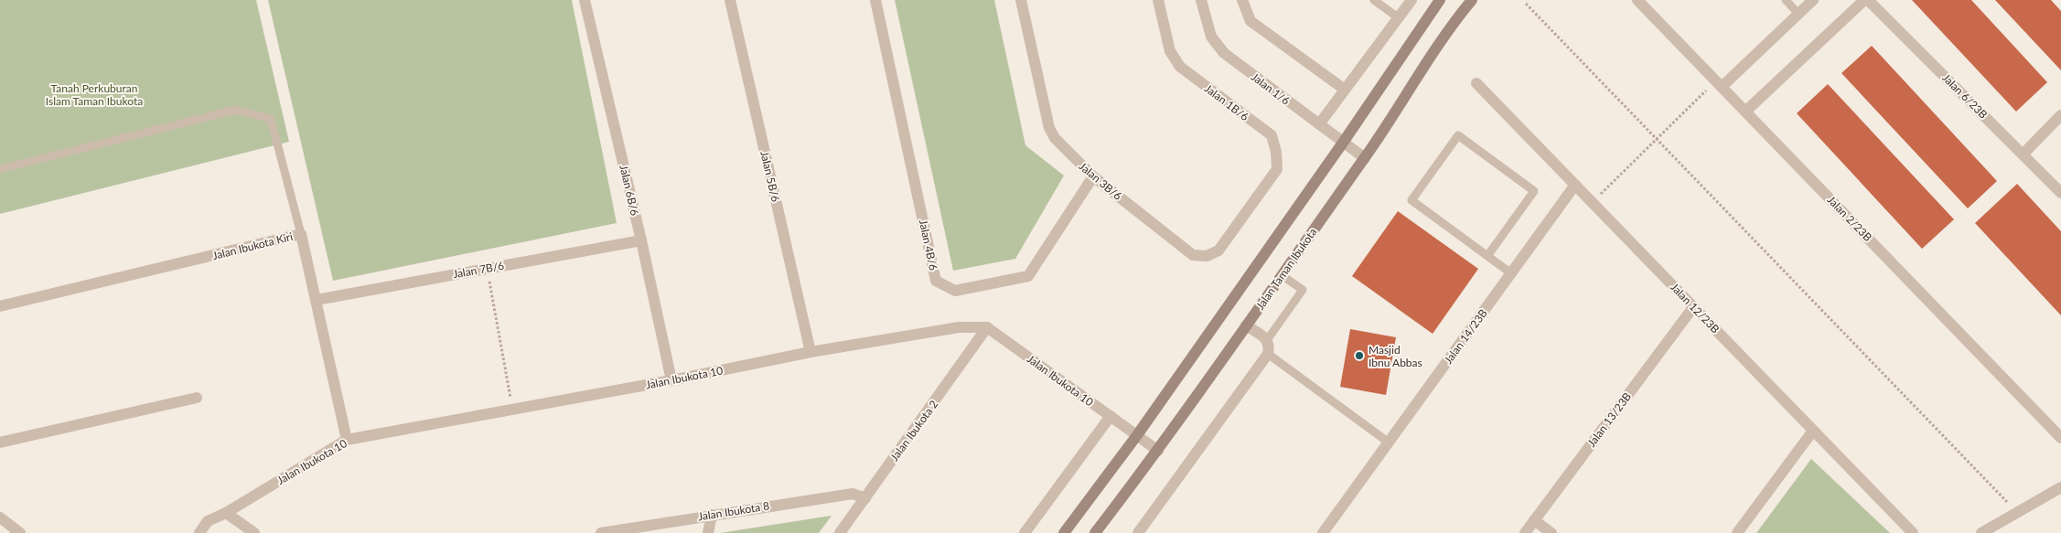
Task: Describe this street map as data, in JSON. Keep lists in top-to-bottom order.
{
  "streets": {
    "main road": ["Jalan Taman Ibukota"],
    "street": [
      "Jalan 1/6",
      "Jalan 6/23B",
      "Jalan 1B/6",
      "Jalan 5B/6",
      "Jalan 3B/6",
      "Jalan 6B/6",
      "Jalan 2/23B",
      "Jalan 4B/6",
      "Jalan Ibukota Kiri",
      "Jalan 7B/6",
      "Jalan 12/23B",
      "Jalan 14/23B",
      "Jalan Ibukota 10",
      "Jalan 13/23B",
      "Jalan Ibukota 2",
      "Jalan Ibukota 8"
    ]
  },
  "crossings": [
    ["Jalan 1/6", "Jalan Taman Ibukota"],
    ["Jalan 1B/6", "Jalan 3B/6"],
    ["Jalan 5B/6", "Jalan Ibukota 10"],
    ["Jalan 3B/6", "Jalan 4B/6"],
    ["Jalan 6B/6", "Jalan 7B/6"],
    ["Jalan 6B/6", "Jalan Ibukota 10"],
    ["Jalan Ibukota Kiri", "Jalan 7B/6"],
    ["Jalan Ibukota Kiri", "Jalan Ibukota 10"],
    ["Jalan Taman Ibukota", "Jalan Ibukota 10"],
    ["Jalan 12/23B", "Jalan 14/23B"],
    ["Jalan 12/23B", "Jalan 13/23B"],
    ["Jalan Ibukota 10", "Jalan Ibukota 2"],
    ["Jalan Ibukota 2", "Jalan Ibukota 8"]
  ],
  "parks": ["Tanah Perkuburan Islam Taman Ibukota"],
  "places": ["Masjid Ibnu Abbas"]
}
